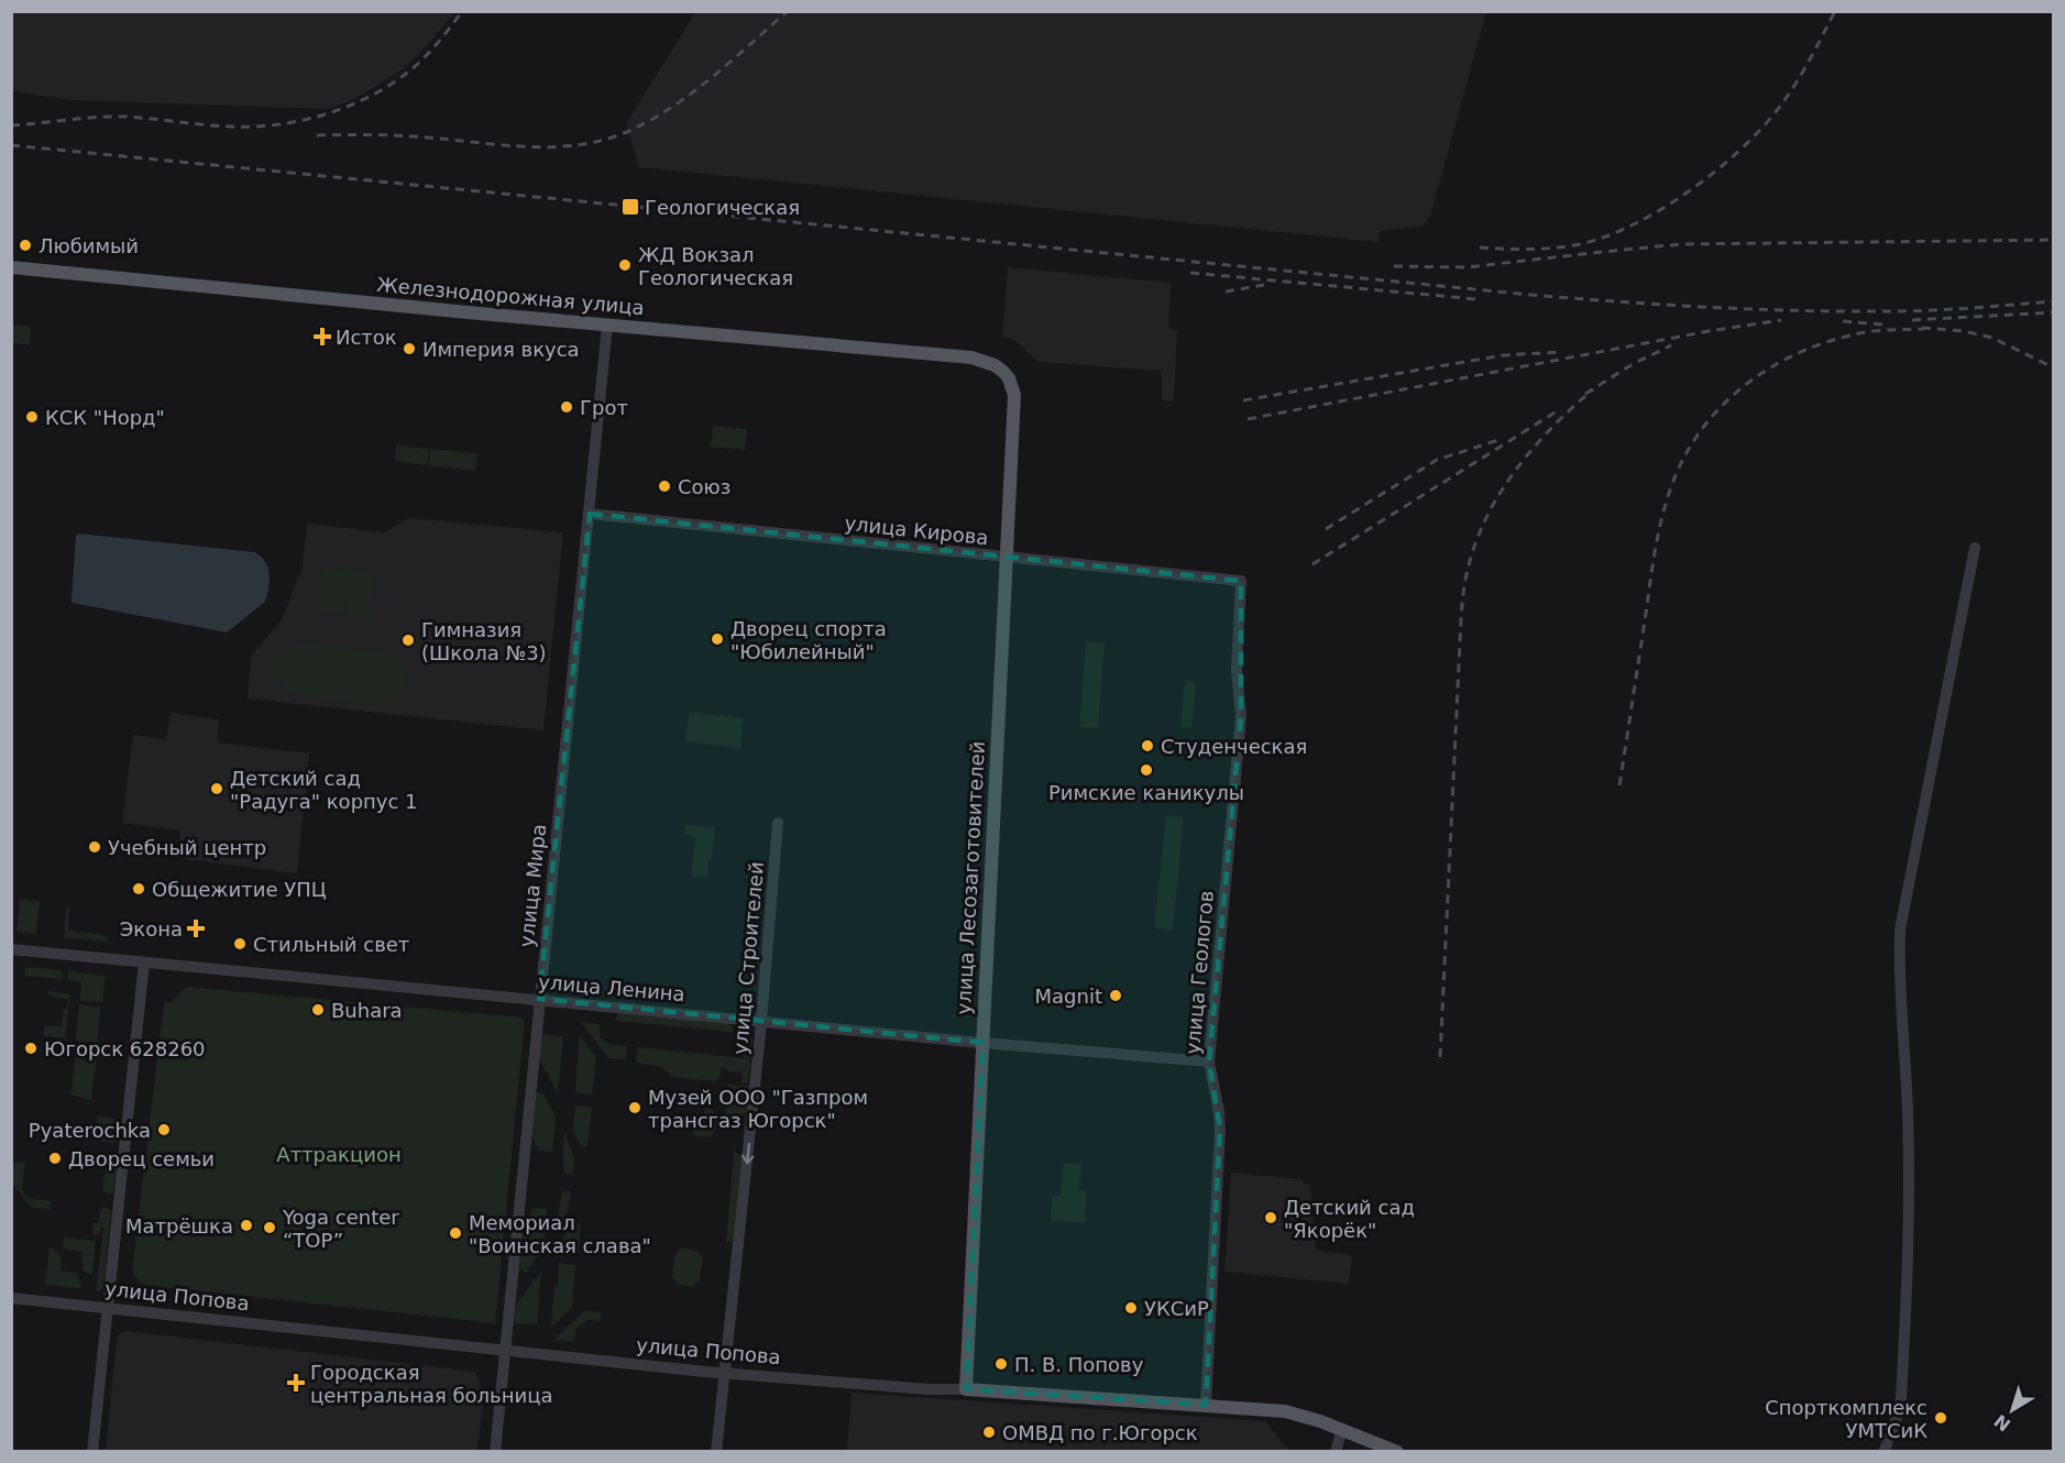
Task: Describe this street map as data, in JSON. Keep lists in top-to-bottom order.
{
  "streets": {
    "main road": ["Железнодорожная улица", "улица Лесозаготовителей", "улица Попова"],
    "street": [
      "улица Кирова",
      "улица Мира",
      "улица Строителей",
      "улица Геологов",
      "улица Ленина"
    ]
  },
  "crossings": [
    ["Железнодорожная улица", "улица Лесозаготовителей"],
    ["Железнодорожная улица", "улица Мира"],
    ["улица Кирова", "улица Лесозаготовителей"],
    ["улица Кирова", "улица Мира"],
    ["улица Кирова", "улица Геологов"],
    ["улица Лесозаготовителей", "улица Ленина"],
    ["улица Лесозаготовителей", "улица Попова"],
    ["улица Мира", "улица Ленина"],
    ["улица Мира", "улица Попова"],
    ["улица Строителей", "улица Ленина"],
    ["улица Строителей", "улица Попова"],
    ["улица Геологов", "улица Ленина"],
    ["улица Геологов", "улица Попова"]
  ],
  "one_way": ["улица Строителей"],
  "parks": ["Аттракцион"],
  "places": {
    "transit": ["Геологическая"],
    "other": [
      "Любимый",
      "ЖД Вокзал Геологическая",
      "Империя вкуса",
      "Грот",
      "КСК \"Норд\"",
      "Союз",
      "Дворец спорта \"Юбилейный\"",
      "Гимназия (Школа №3)",
      "Студенческая",
      "Римские каникулы",
      "Детский сад \"Радуга\" корпус 1",
      "Учебный центр",
      "Общежитие УПЦ",
      "Стильный свет",
      "Magnit",
      "Buhara",
      "Югорск 628260",
      "Музей ООО \"Газпром трансгаз Югорск\"",
      "Pyaterochka",
      "Дворец семьи",
      "Детский сад \"Якорёк\"",
      "Матрёшка",
      "Yoga center “TOP”",
      "Мемориал \"Воинская слава\"",
      "УКСиР",
      "П. В. Попову",
      "Спорткомплекс УМТСиК",
      "ОМВД по г.Югорск"
    ],
    "health": ["Исток", "Экона", "Городская центральная больница"]
  },
  "north": "bottom left"
}
